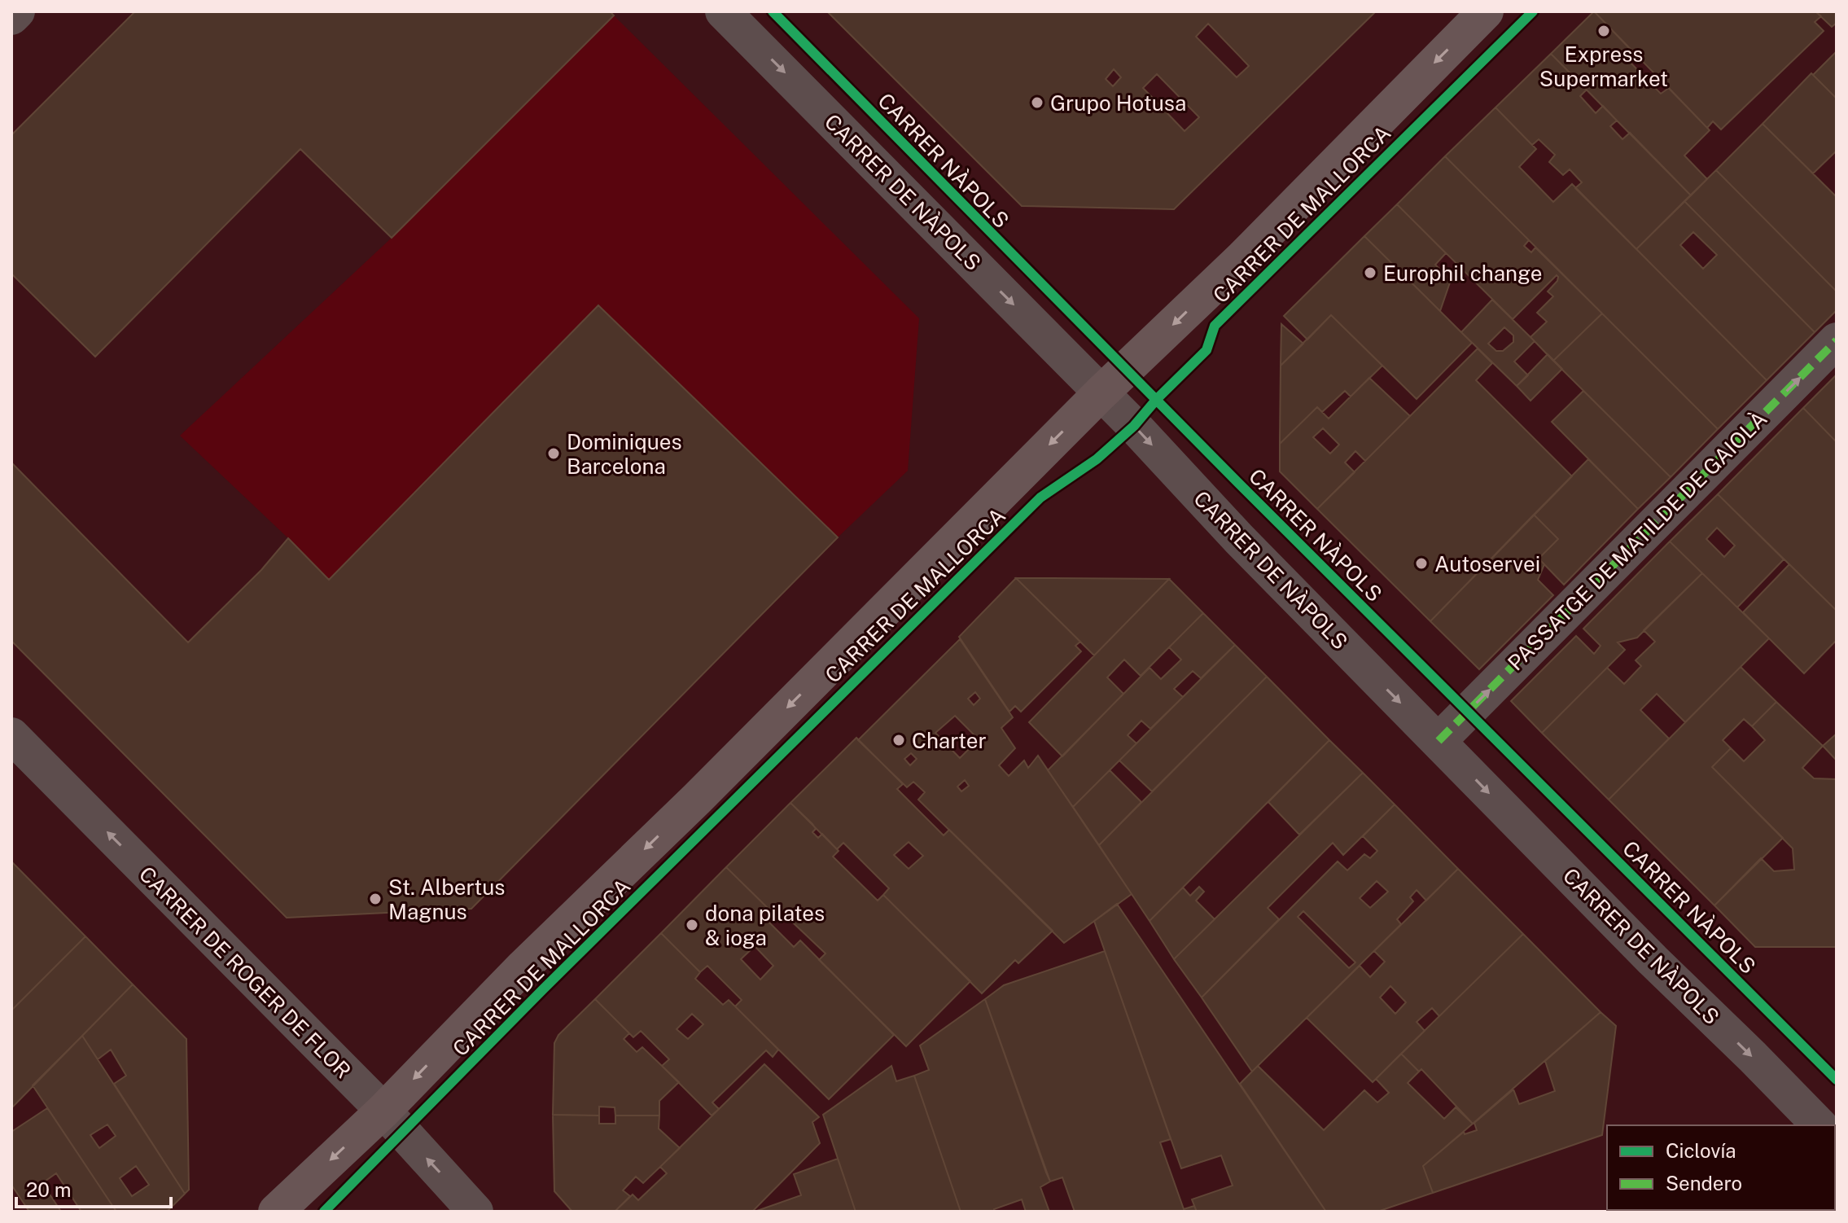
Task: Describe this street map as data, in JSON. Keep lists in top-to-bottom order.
{
  "streets": {
    "main road": ["CARRER DE MALLORCA"],
    "street": ["CARRER DE NÀPOLS", "PASSATGE DE MATILDE DE GAIOLÀ", "CARRER DE ROGER DE FLOR"],
    "cycle path": ["CARRER NÀPOLS"]
  },
  "crossings": [
    ["CARRER DE NÀPOLS", "CARRER DE MALLORCA"],
    ["CARRER DE NÀPOLS", "PASSATGE DE MATILDE DE GAIOLÀ"],
    ["CARRER DE MALLORCA", "CARRER DE ROGER DE FLOR"]
  ],
  "one_way": [
    "CARRER DE NÀPOLS",
    "CARRER DE MALLORCA",
    "PASSATGE DE MATILDE DE GAIOLÀ",
    "CARRER DE ROGER DE FLOR"
  ],
  "places": [
    "Express Supermarket",
    "Grupo Hotusa",
    "Europhil change",
    "Dominiques Barcelona",
    "Autoservei",
    "Charter",
    "St. Albertus Magnus",
    "dona pilates & ioga"
  ],
  "legend": ["Ciclovía", "Sendero"],
  "scale_bar": "20 m"
}
